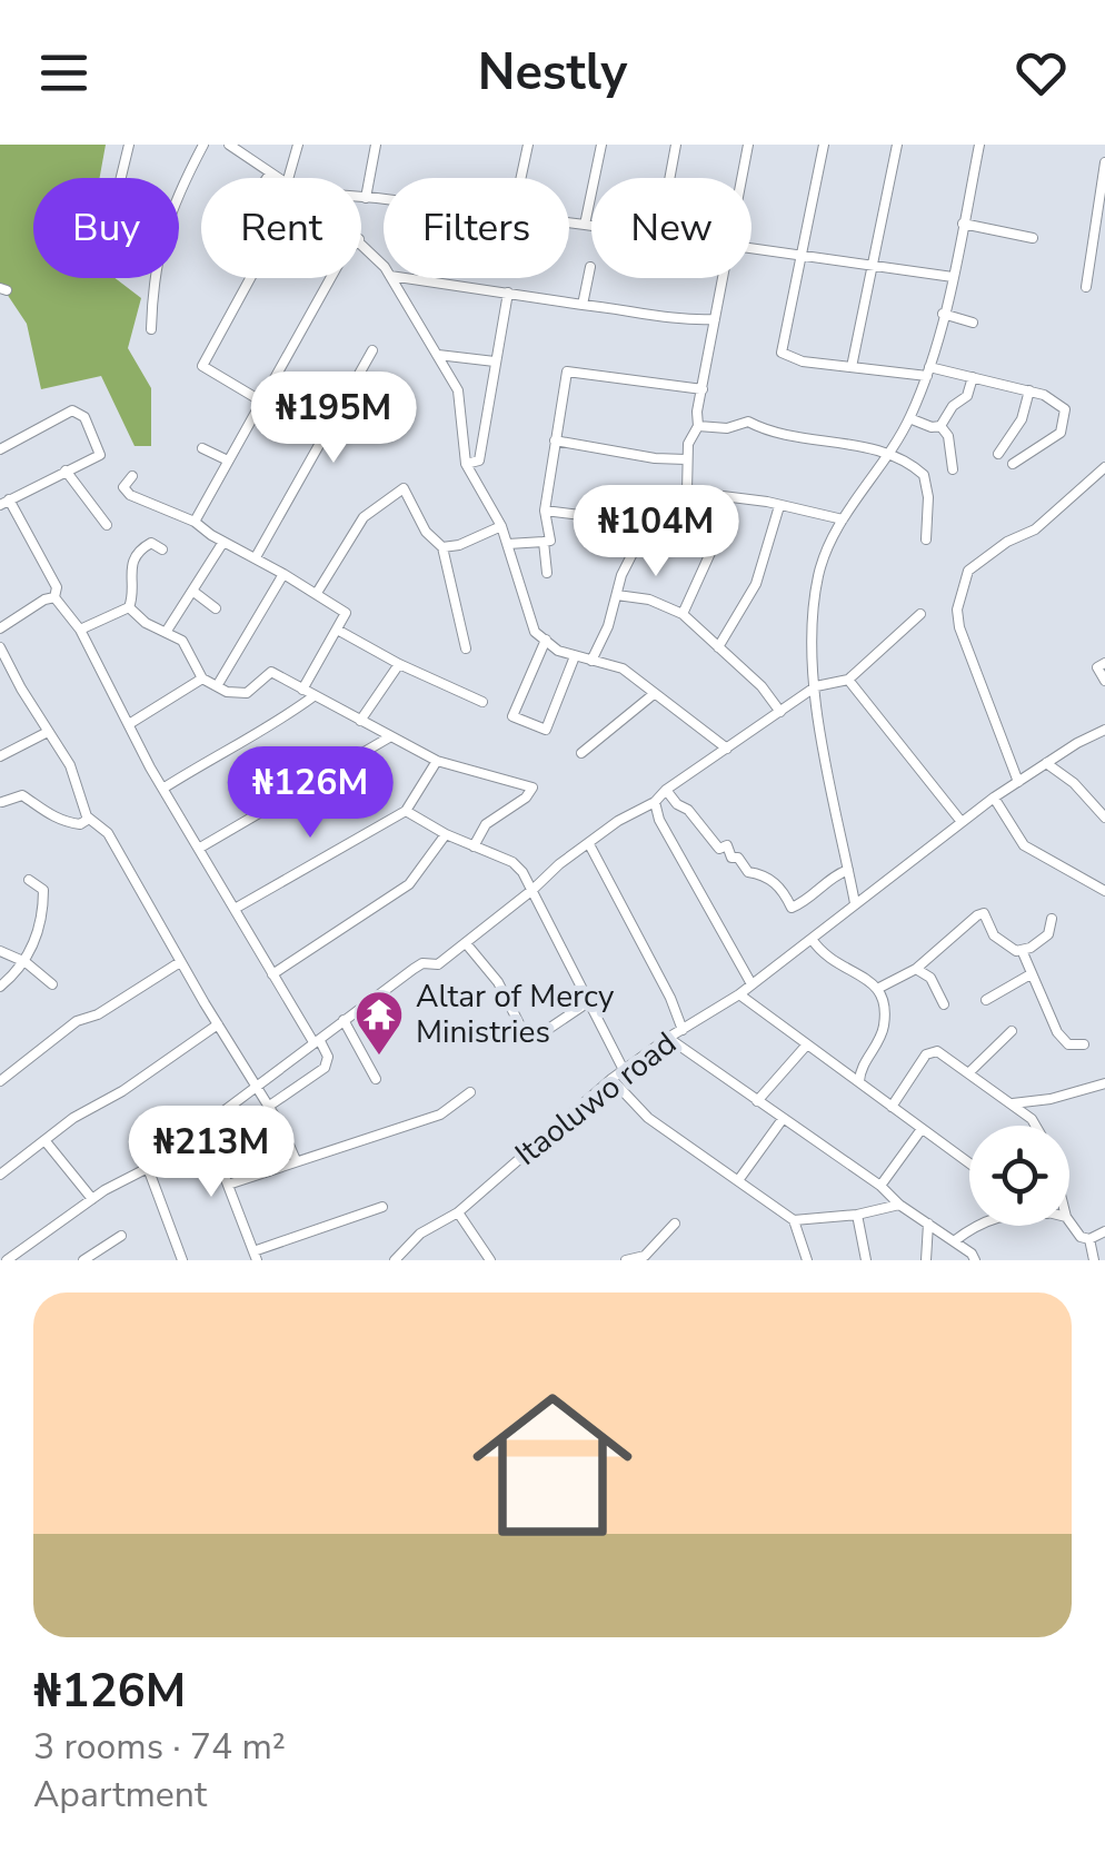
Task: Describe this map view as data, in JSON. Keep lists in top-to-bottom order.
{
  "streets": {
    "street": ["Itaoluwo road"]
  },
  "places": {
    "temple": ["Altar of Mercy Ministries"]
  },
  "page": {
    "header": "Nestly",
    "chip": [
      "Buy",
      "Rent",
      "Filters",
      "New"
    ],
    "price": [
      "₦195M",
      "₦104M",
      "₦126M",
      "₦213M"
    ],
    "list": [
      {
        "name": "₦126M",
        "note": "3 rooms · 74 m² · Apartment"
      }
    ]
  }
}
